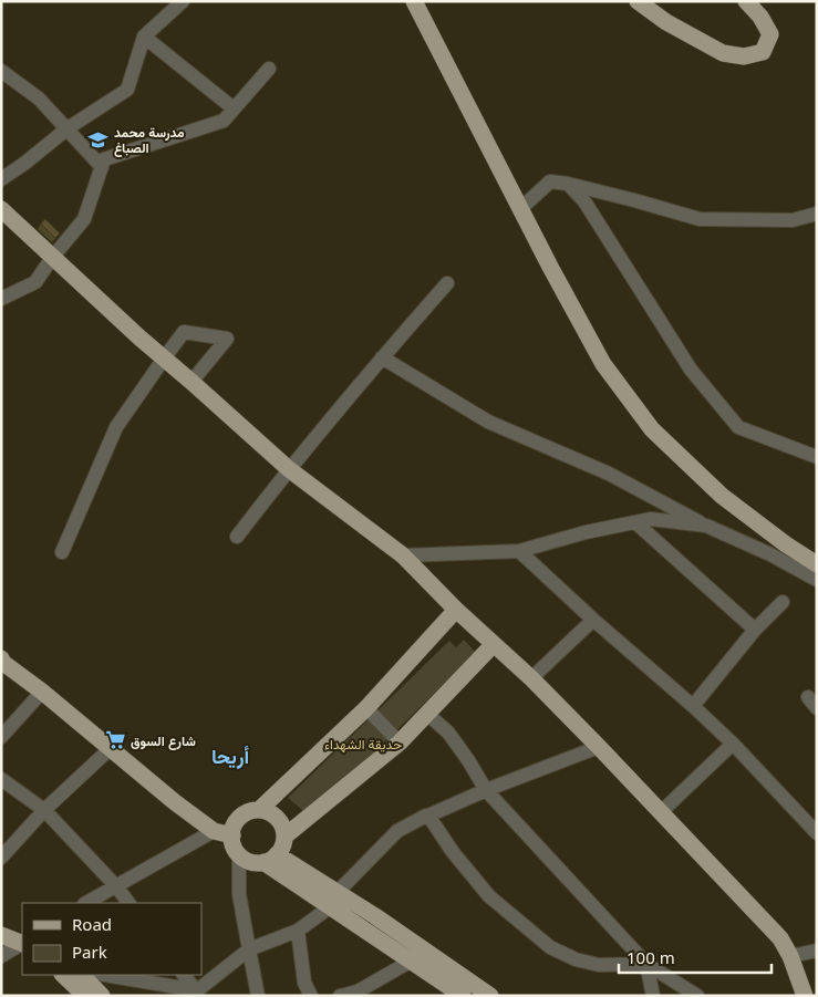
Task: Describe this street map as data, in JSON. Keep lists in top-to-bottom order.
{
  "districts": ["أريحا"],
  "parks": ["حديقة الشهداء"],
  "places": {
    "school or university": ["مدرسة محمد الصباغ"],
    "supermarket": ["شارع السوق"]
  },
  "legend": ["Road", "Park"],
  "scale_bar": "100 m"
}
